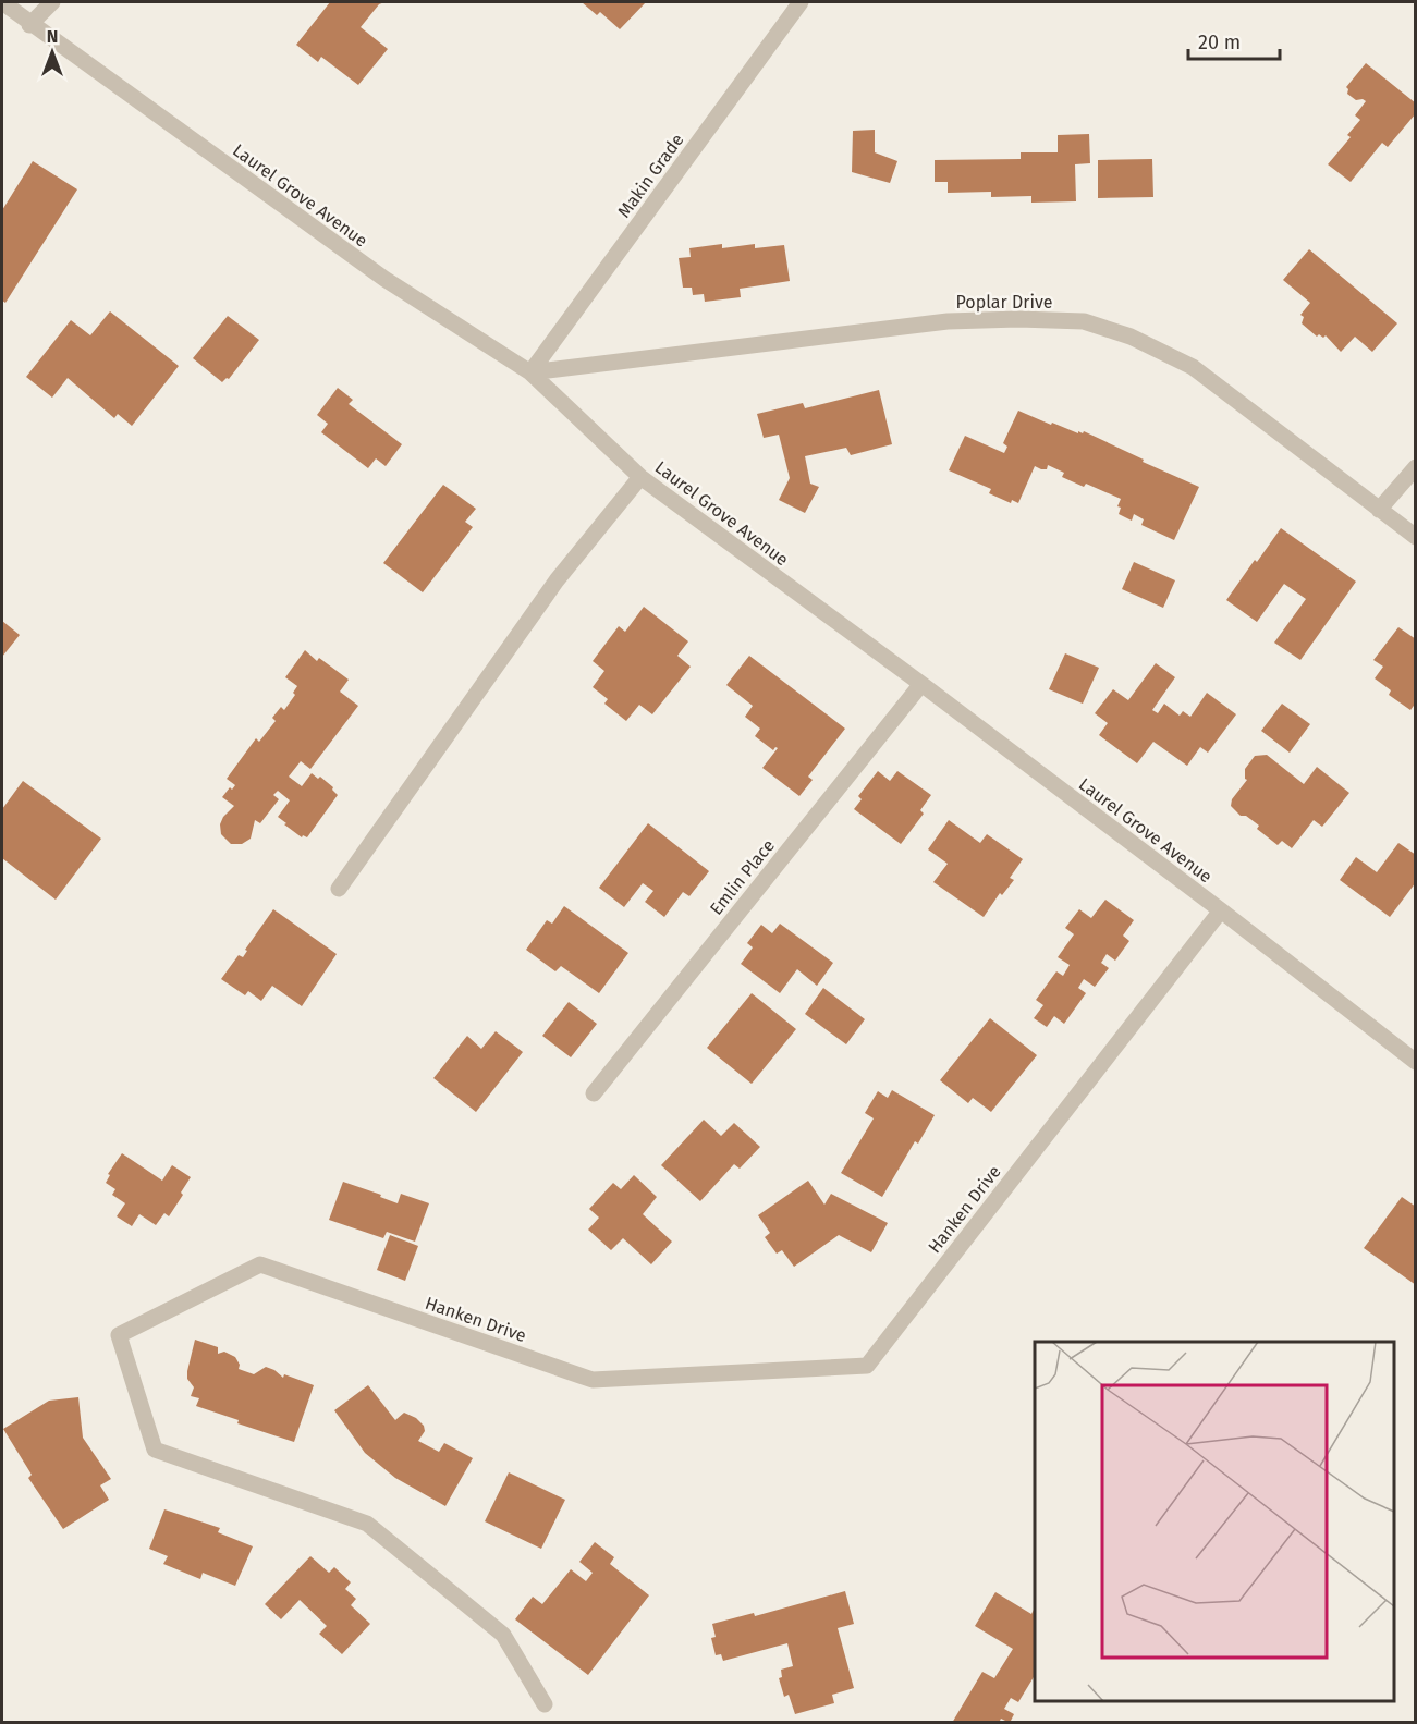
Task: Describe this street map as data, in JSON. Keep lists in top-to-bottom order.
{
  "streets": {
    "street": [
      "Makin Grade",
      "Laurel Grove Avenue",
      "Poplar Drive",
      "Emlin Place",
      "Hanken Drive"
    ]
  },
  "crossings": [
    ["Makin Grade", "Laurel Grove Avenue"],
    ["Makin Grade", "Poplar Drive"],
    ["Laurel Grove Avenue", "Poplar Drive"],
    ["Laurel Grove Avenue", "Emlin Place"],
    ["Laurel Grove Avenue", "Hanken Drive"]
  ],
  "scale_bar": "20 m",
  "north": "top"
}
